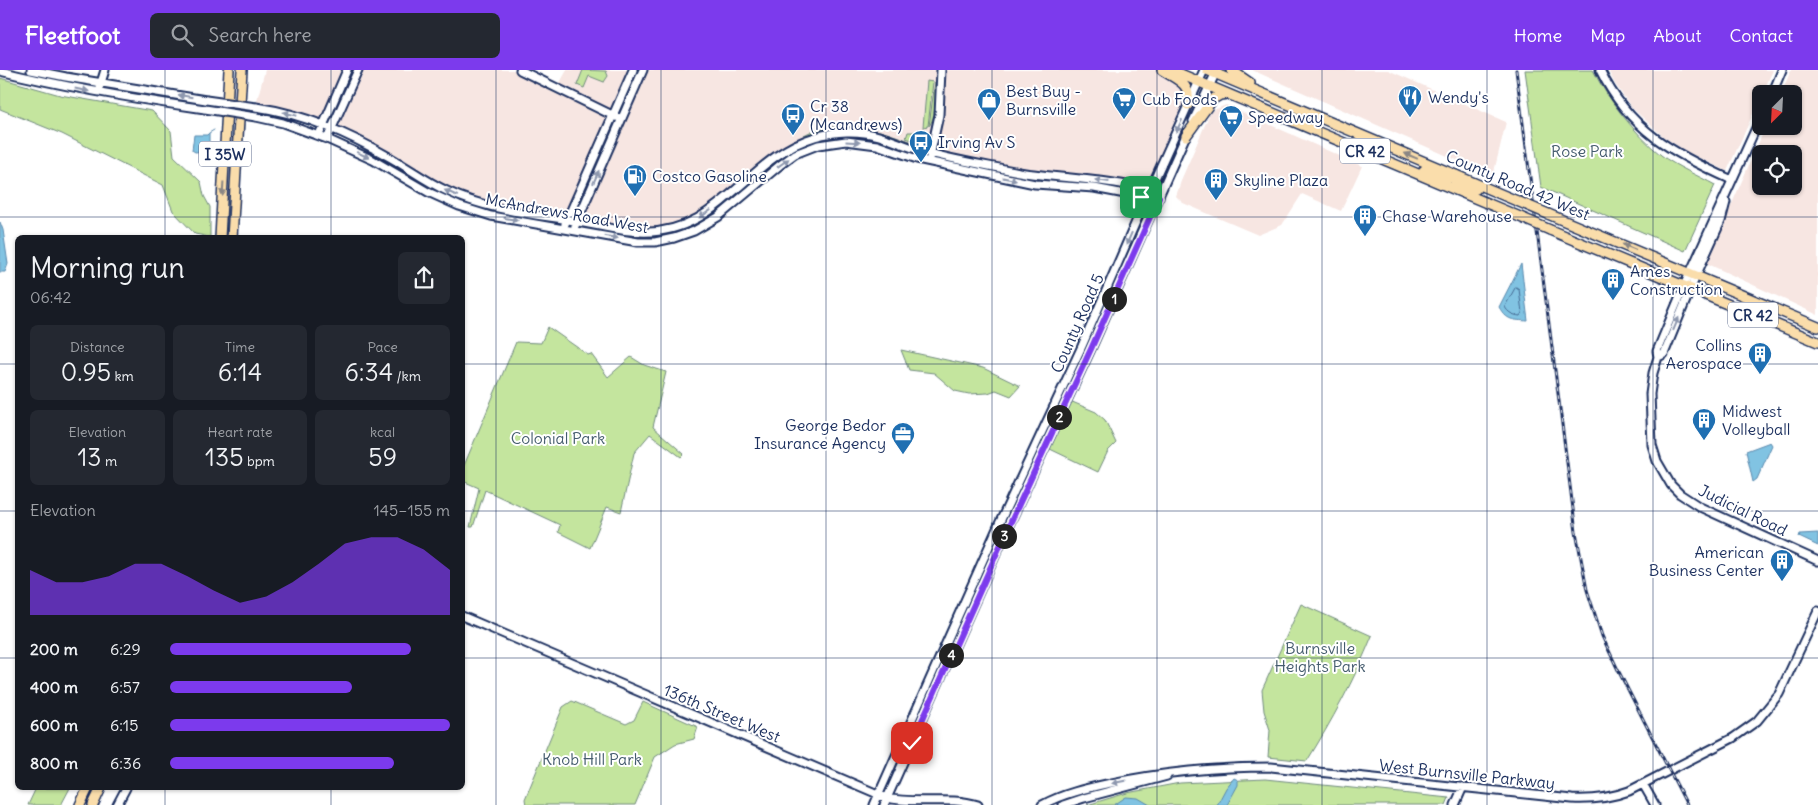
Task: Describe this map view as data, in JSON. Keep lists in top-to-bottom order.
{
  "streets": {
    "highway": ["CR 42", "I 35W", "County Road 42 West"],
    "main road": [
      "McAndrews Road West",
      "County Road 5",
      "Judicial Road",
      "136th Street West",
      "West Burnsville Parkway"
    ]
  },
  "crossings": [
    ["County Road 42 West", "County Road 5"],
    ["County Road 42 West", "Judicial Road"],
    ["McAndrews Road West", "County Road 5"],
    ["County Road 5", "136th Street West"]
  ],
  "parks": [
    "Rose Park",
    "Colonial Park",
    "Burnsville Heights Park",
    "Knob Hill Park"
  ],
  "places": {
    "restaurant": ["Wendy's"],
    "supermarket": ["Cub Foods", "Speedway"],
    "shop": ["Best Buy - Burnsville"],
    "bus stop": ["Cr 38 (Mcandrews)", "Irving Av S"],
    "fuel station": ["Costco Gasoline"],
    "building": [
      "Skyline Plaza",
      "Chase Warehouse",
      "Ames Construction",
      "Collins Aerospace",
      "Midwest Volleyball",
      "American Business Center"
    ],
    "office": ["George Bedor Insurance Agency"]
  },
  "north": "bottom left",
  "page": {
    "header": "Fleetfoot",
    "search": "Search here",
    "nav": [
      "Home",
      "Map",
      "About",
      "Contact"
    ],
    "heading": ["Morning run", "06:42"],
    "pins": [
      "1",
      "2",
      "3",
      "4"
    ],
    "stats": [
      ["Distance", "0.95 km"],
      ["Time", "6:14"],
      ["Pace", "6:34 /km"],
      ["Elevation", "13 m"],
      ["Heart rate", "135 bpm"],
      ["kcal", "59"]
    ],
    "chart": ["Elevation", "145–155 m"],
    "list": [
      {
        "name": "200 m",
        "note": "6:29"
      },
      {
        "name": "400 m",
        "note": "6:57"
      },
      {
        "name": "600 m",
        "note": "6:15"
      },
      {
        "name": "800 m",
        "note": "6:36"
      }
    ]
  }
}
